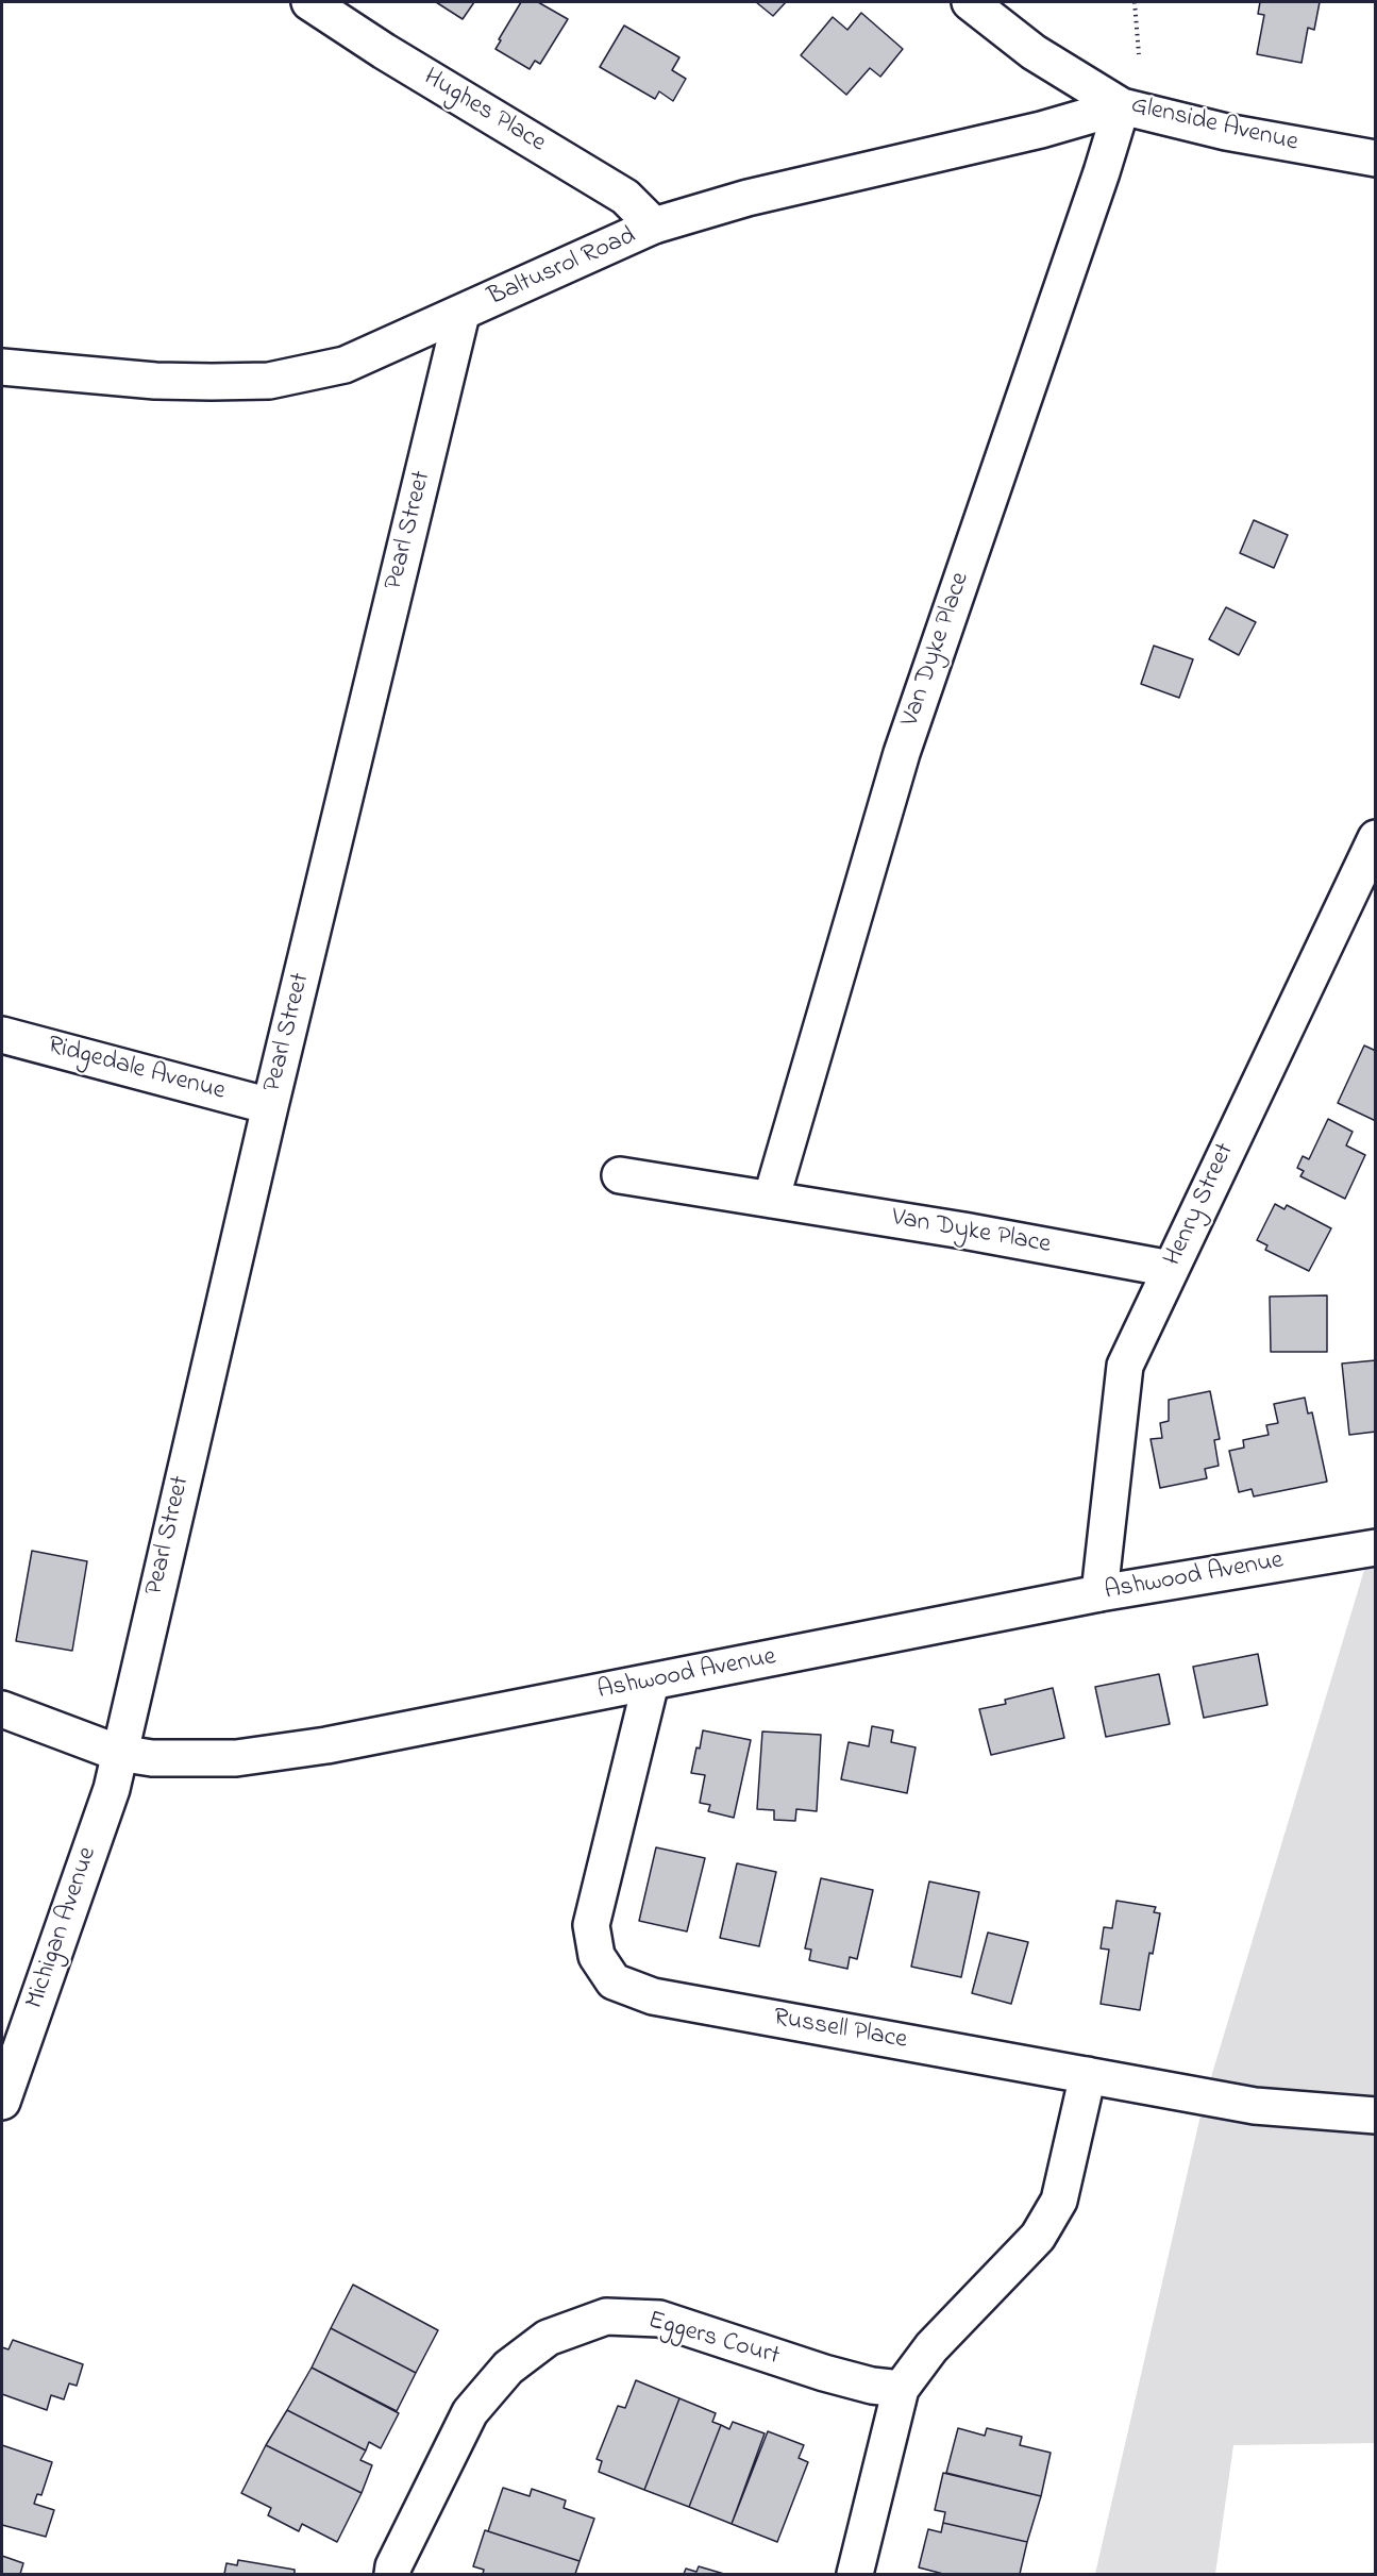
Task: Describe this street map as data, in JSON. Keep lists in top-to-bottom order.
{
  "streets": {
    "street": [
      "Hughes Place",
      "Glenside Avenue",
      "Baltusrol Road",
      "Pearl Street",
      "Van Dyke Place",
      "Ridgedale Avenue",
      "Henry Street",
      "Ashwood Avenue",
      "Michigan Avenue",
      "Russell Place",
      "Eggers Court"
    ]
  },
  "crossings": [
    ["Hughes Place", "Baltusrol Road"],
    ["Glenside Avenue", "Baltusrol Road"],
    ["Glenside Avenue", "Van Dyke Place"],
    ["Baltusrol Road", "Pearl Street"],
    ["Baltusrol Road", "Van Dyke Place"],
    ["Pearl Street", "Ridgedale Avenue"],
    ["Pearl Street", "Ashwood Avenue"],
    ["Pearl Street", "Michigan Avenue"],
    ["Van Dyke Place", "Henry Street"],
    ["Henry Street", "Ashwood Avenue"],
    ["Ashwood Avenue", "Michigan Avenue"],
    ["Ashwood Avenue", "Russell Place"]
  ]
}
